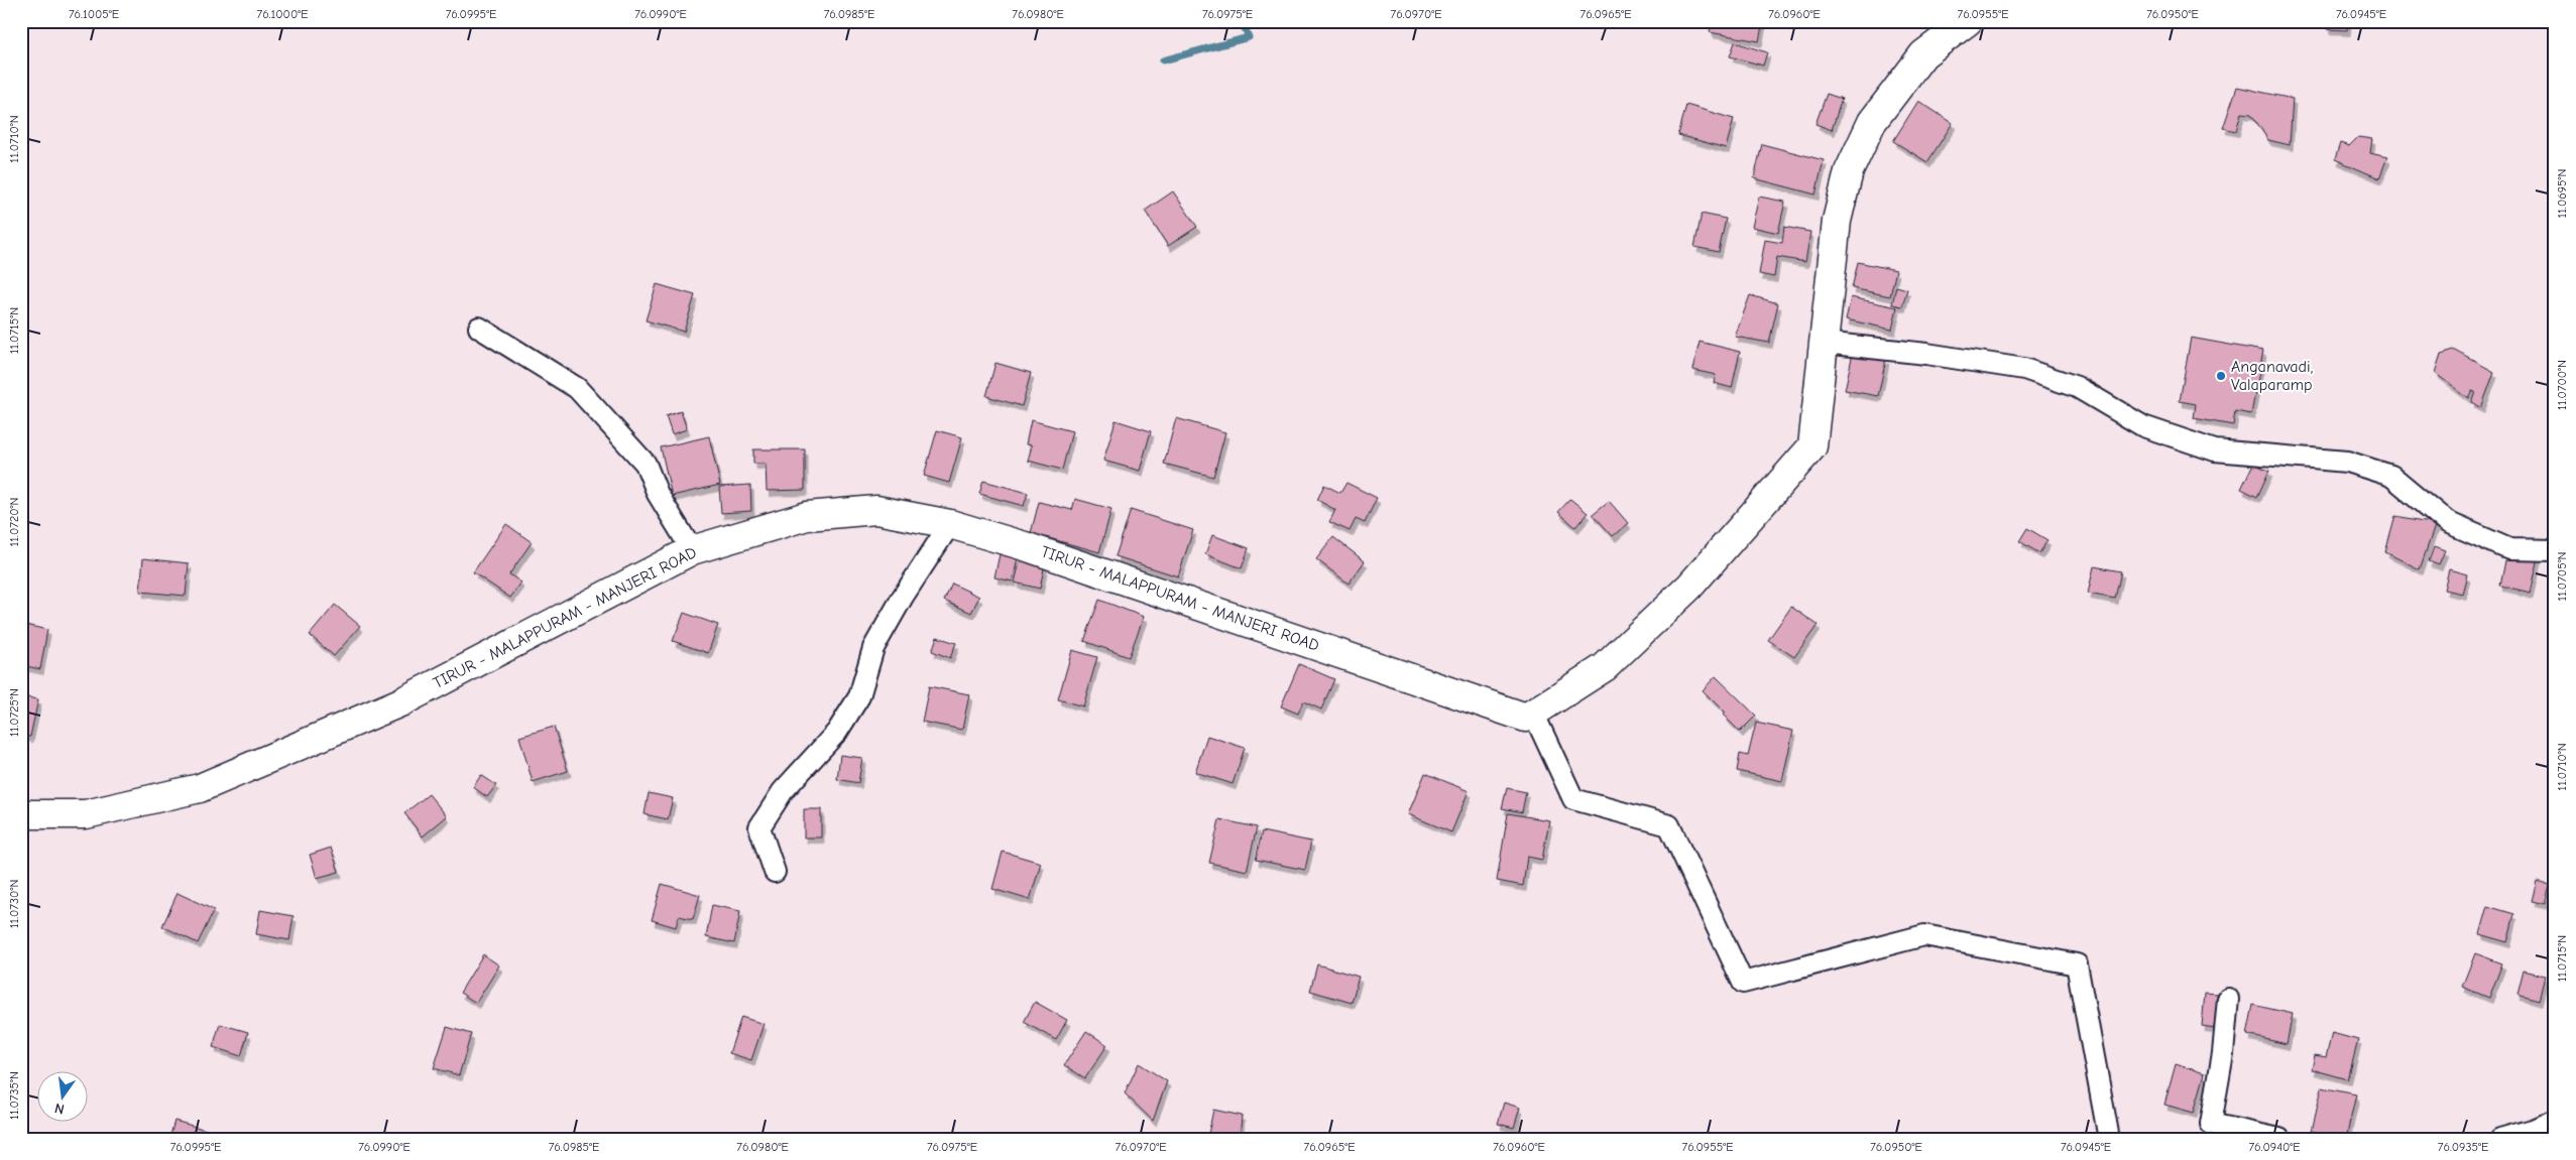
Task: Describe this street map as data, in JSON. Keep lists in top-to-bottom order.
{
  "streets": {
    "main road": ["TIRUR - MALAPPURAM - MANJERI ROAD"]
  },
  "places": ["Anganavadi, Valaparamp"],
  "north": "bottom",
  "coordinates": [
    "76.1005°E",
    "76.1000°E",
    "76.0995°E",
    "76.0990°E",
    "76.0985°E",
    "76.0980°E",
    "76.0975°E",
    "76.0970°E",
    "76.0965°E",
    "76.0960°E",
    "76.0955°E",
    "76.0950°E",
    "76.0945°E",
    "11.0710°N",
    "11.0695°N",
    "11.0715°N",
    "11.0700°N",
    "11.0720°N",
    "11.0705°N",
    "11.0725°N",
    "11.0730°N",
    "11.0735°N",
    "76.0940°E",
    "76.0935°E"
  ]
}
